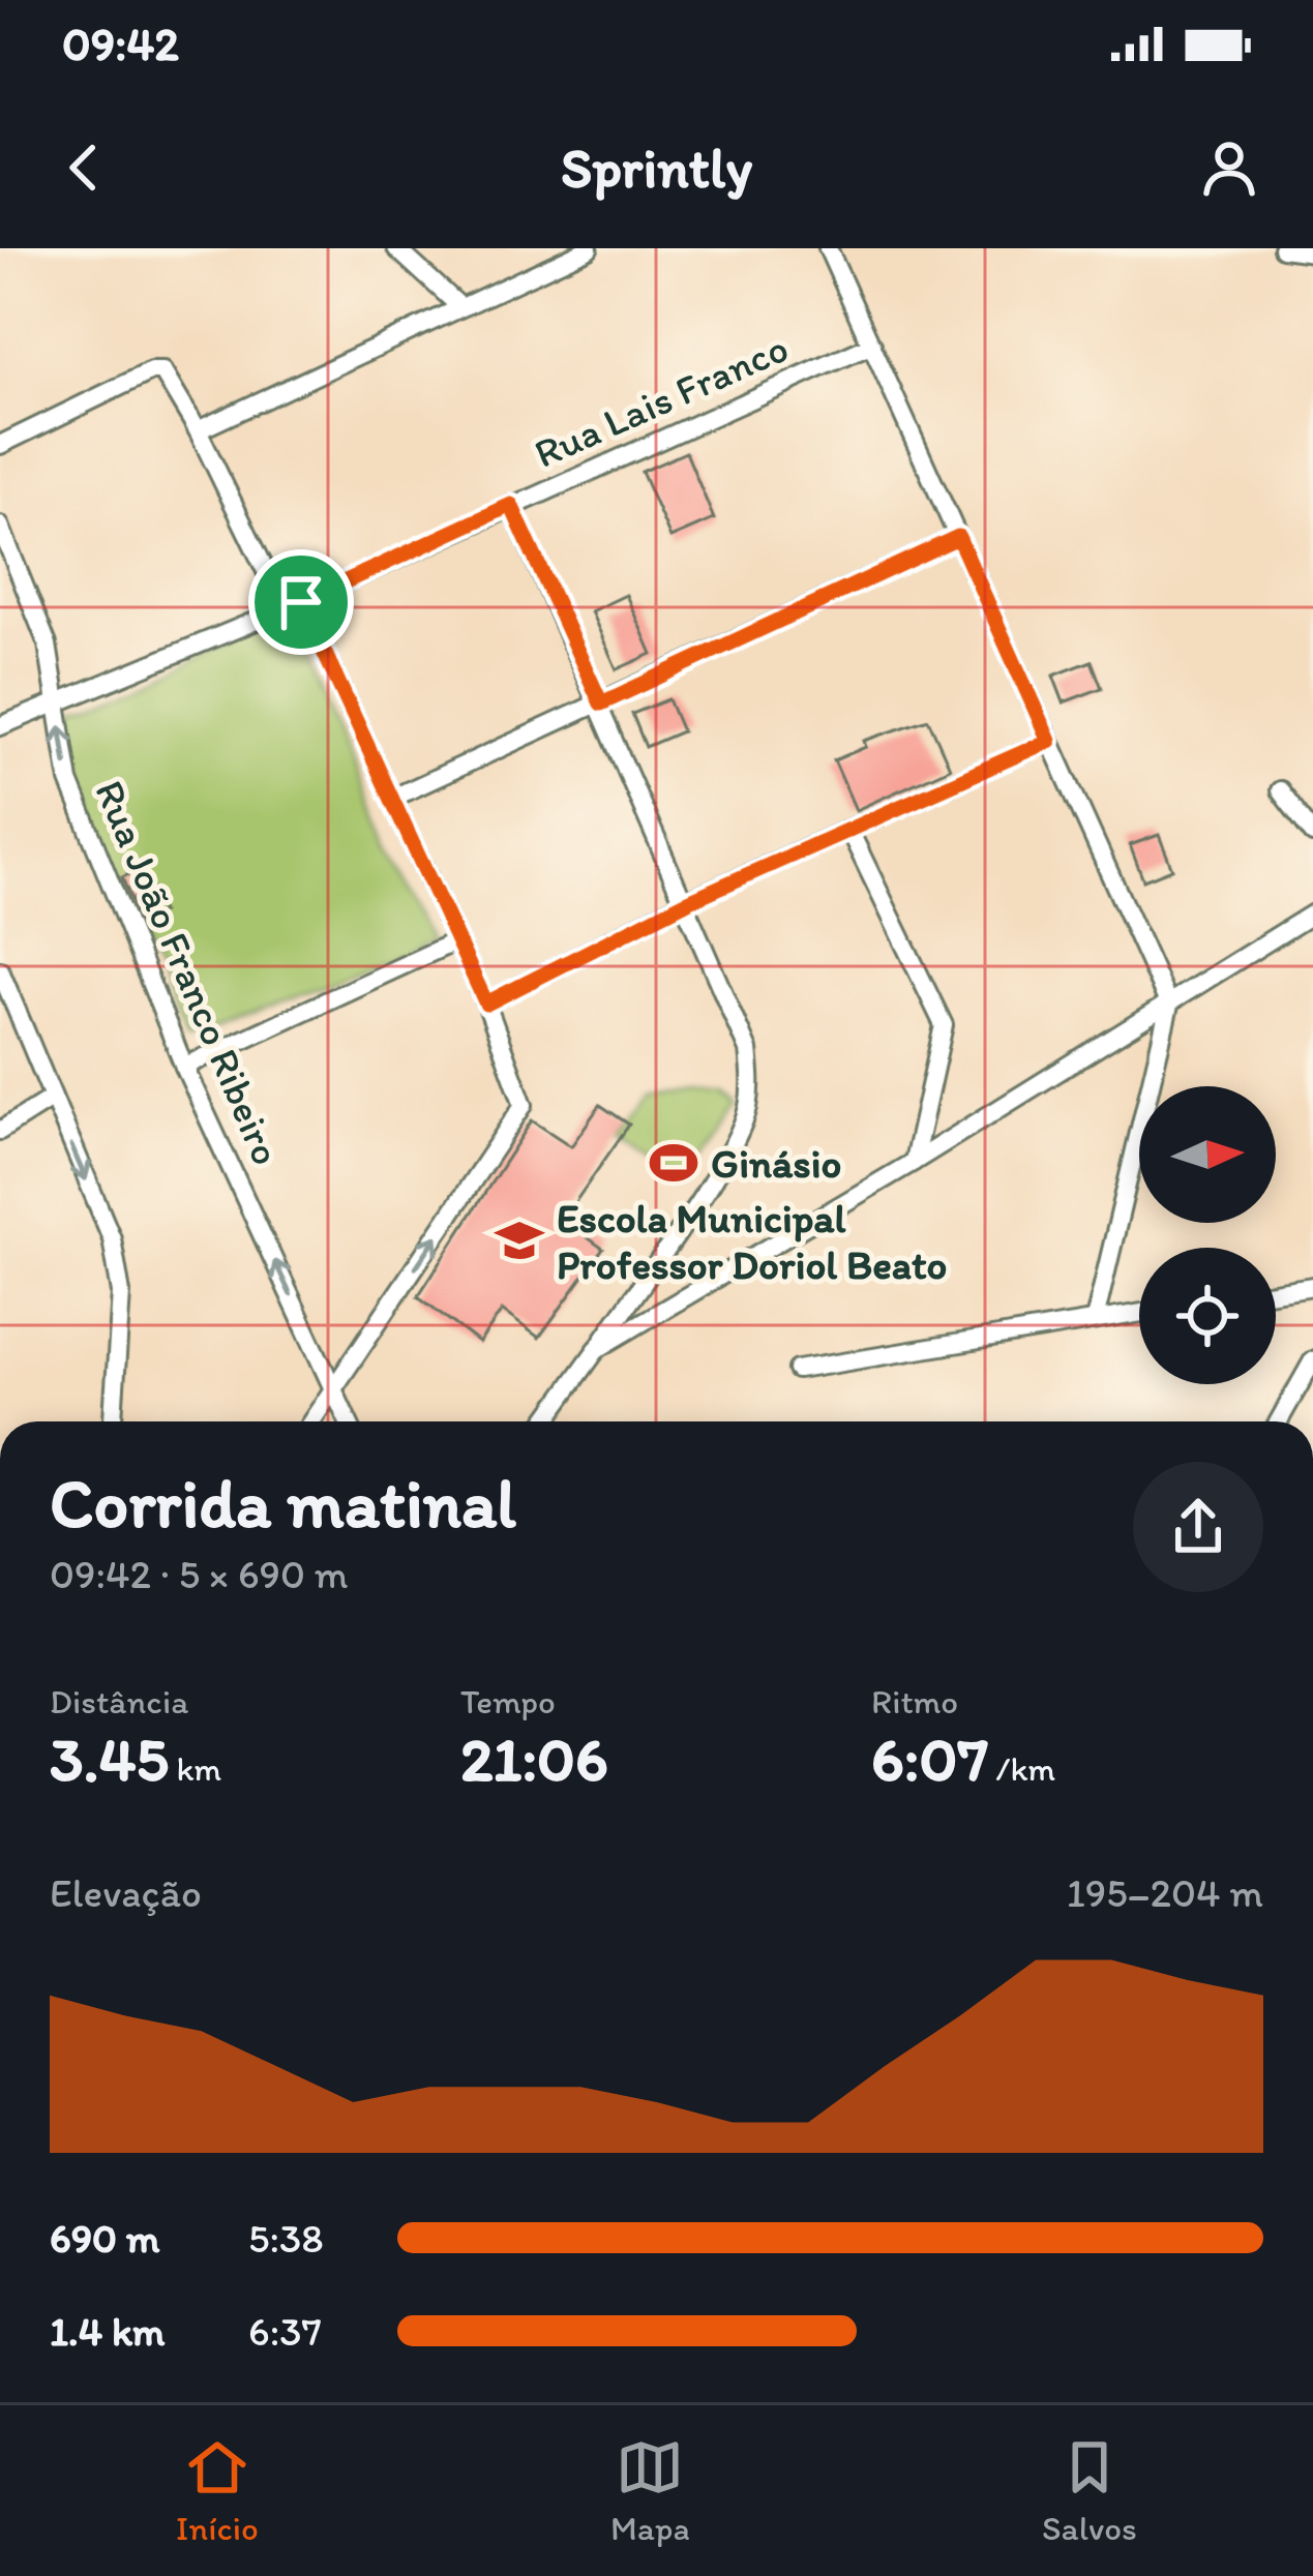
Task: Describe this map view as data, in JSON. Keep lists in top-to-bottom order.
{
  "streets": {
    "street": ["Rua Lais Franco", "Rua João Franco Ribeiro"]
  },
  "crossings": [
    ["Rua Lais Franco", "Rua João Franco Ribeiro"]
  ],
  "places": {
    "sports": ["Ginásio"],
    "school or university": ["Escola Municipal Professor Doriol Beato"]
  },
  "north": "right",
  "page": {
    "status": "09:42",
    "header": "Sprintly",
    "heading": ["Corrida matinal", "09:42 · 5 × 690 m"],
    "stats": [
      ["Distância", "3.45 km"],
      ["Tempo", "21:06"],
      ["Ritmo", "6:07 /km"]
    ],
    "chart": ["Elevação", "195–204 m"],
    "list": [
      {
        "name": "690 m",
        "note": "5:38"
      },
      {
        "name": "1.4 km",
        "note": "6:37"
      }
    ],
    "tabs": ["Início", "Mapa", "Salvos"]
  }
}
